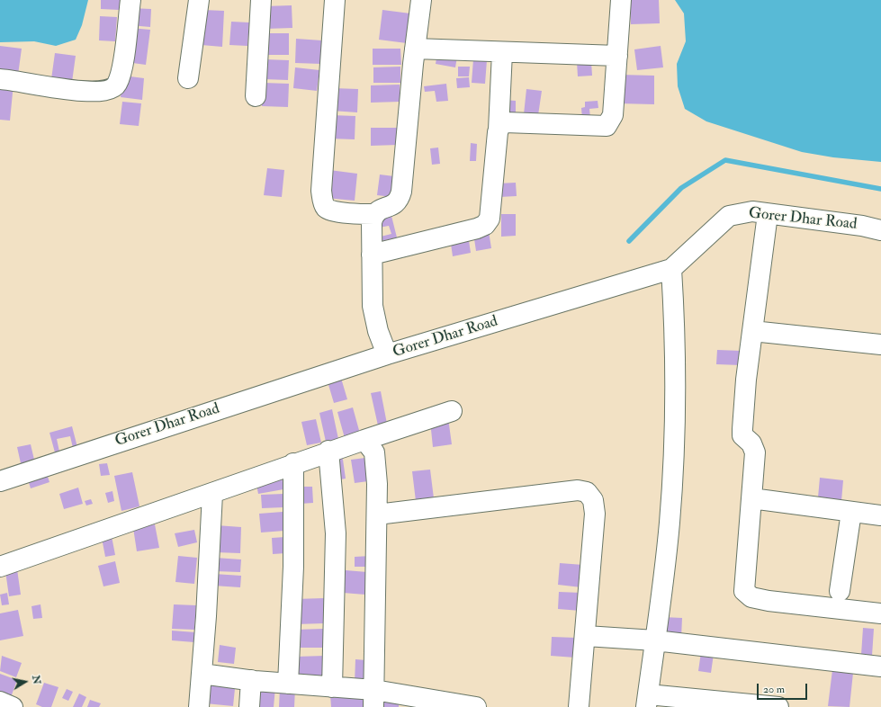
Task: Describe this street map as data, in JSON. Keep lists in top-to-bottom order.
{
  "streets": {
    "street": ["Gorer Dhar Road"]
  },
  "scale_bar": "20 m",
  "north": "right"
}
